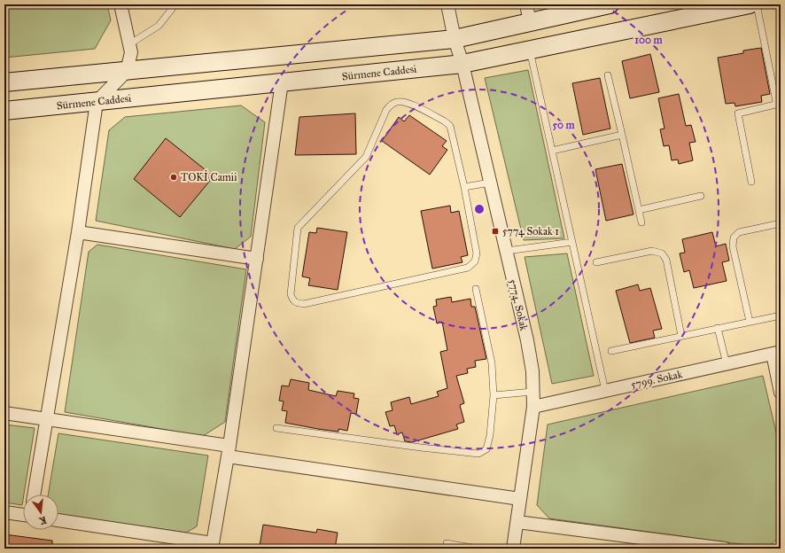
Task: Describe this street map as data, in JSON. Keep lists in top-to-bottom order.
{
  "streets": {
    "street": ["Sürmene Caddesi", "5774. Sokak", "5799. Sokak"]
  },
  "crossings": [
    ["Sürmene Caddesi", "5774. Sokak"],
    ["5774. Sokak", "5799. Sokak"]
  ],
  "places": {
    "other": ["TOKİ Camii"],
    "transit": ["5774 Sokak 1"]
  },
  "north": "bottom",
  "rings": ["100 m", "50 m"]
}
